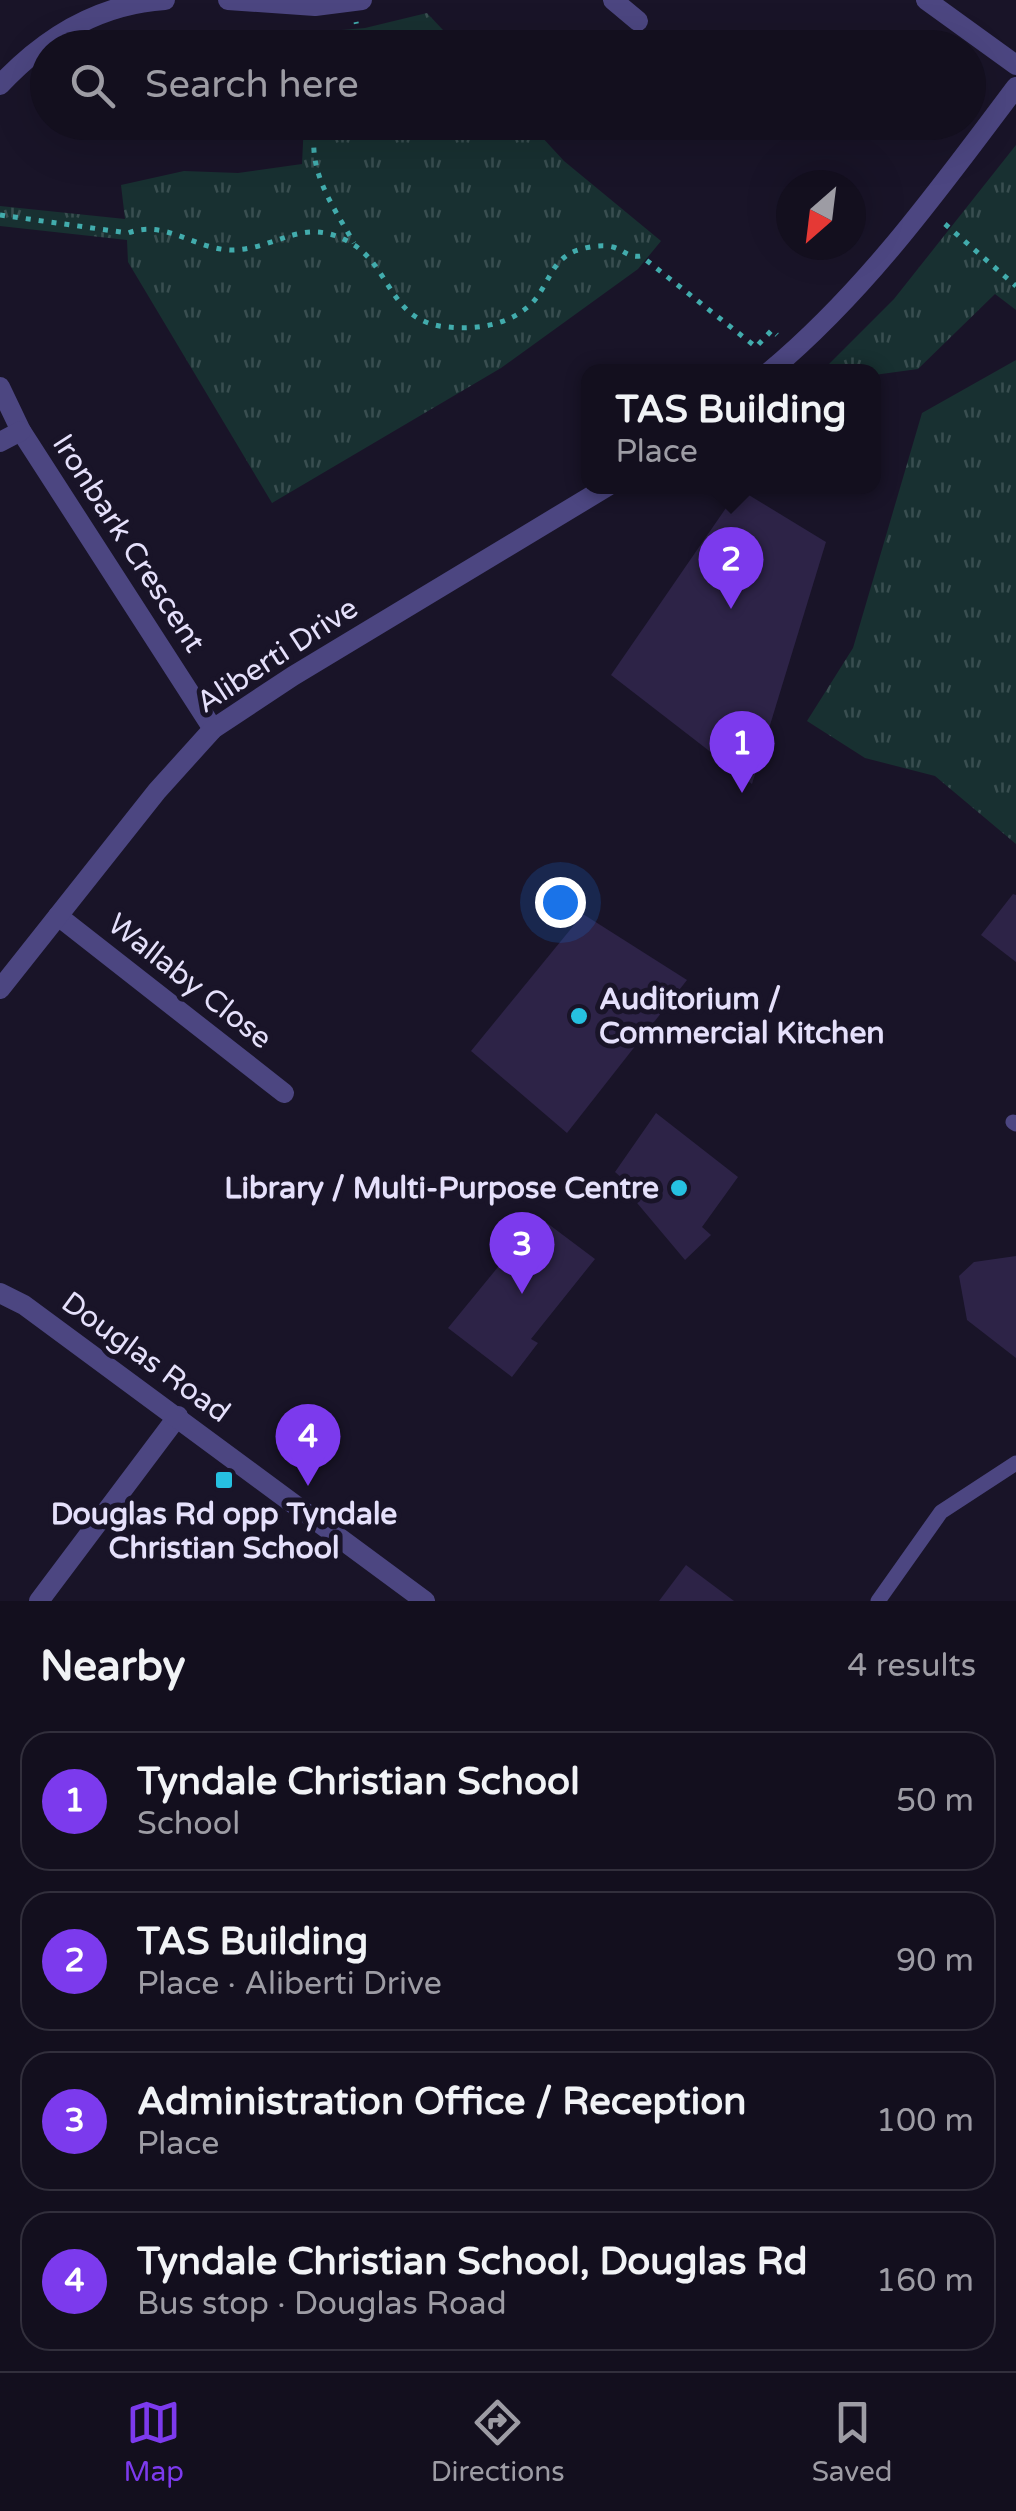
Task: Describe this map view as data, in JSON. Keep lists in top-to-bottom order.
{
  "streets": {
    "street": [
      "Ironbark Crescent",
      "Aliberti Drive",
      "Wallaby Close",
      "Douglas Road"
    ]
  },
  "crossings": [
    ["Ironbark Crescent", "Aliberti Drive"],
    ["Aliberti Drive", "Wallaby Close"]
  ],
  "places": {
    "other": ["Auditorium / Commercial Kitchen", "Library / Multi-Purpose Centre"],
    "transit": ["Douglas Rd opp Tyndale Christian School"]
  },
  "north": "bottom left",
  "page": {
    "search": "Search here",
    "popup": ["TAS Building", "Place"],
    "pins": [
      "2",
      "1",
      "3",
      "4"
    ],
    "heading": ["Nearby", "4 results"],
    "list": [
      {
        "mark": "1",
        "name": "Tyndale Christian School",
        "note": "School",
        "value": "50 m"
      },
      {
        "mark": "2",
        "name": "TAS Building",
        "note": "Place · Aliberti Drive",
        "value": "90 m"
      },
      {
        "mark": "3",
        "name": "Administration Office / Reception",
        "note": "Place",
        "value": "100 m"
      },
      {
        "mark": "4",
        "name": "Tyndale Christian School, Douglas Rd",
        "note": "Bus stop · Douglas Road",
        "value": "160 m"
      }
    ],
    "nav": ["Map", "Directions", "Saved"]
  }
}
